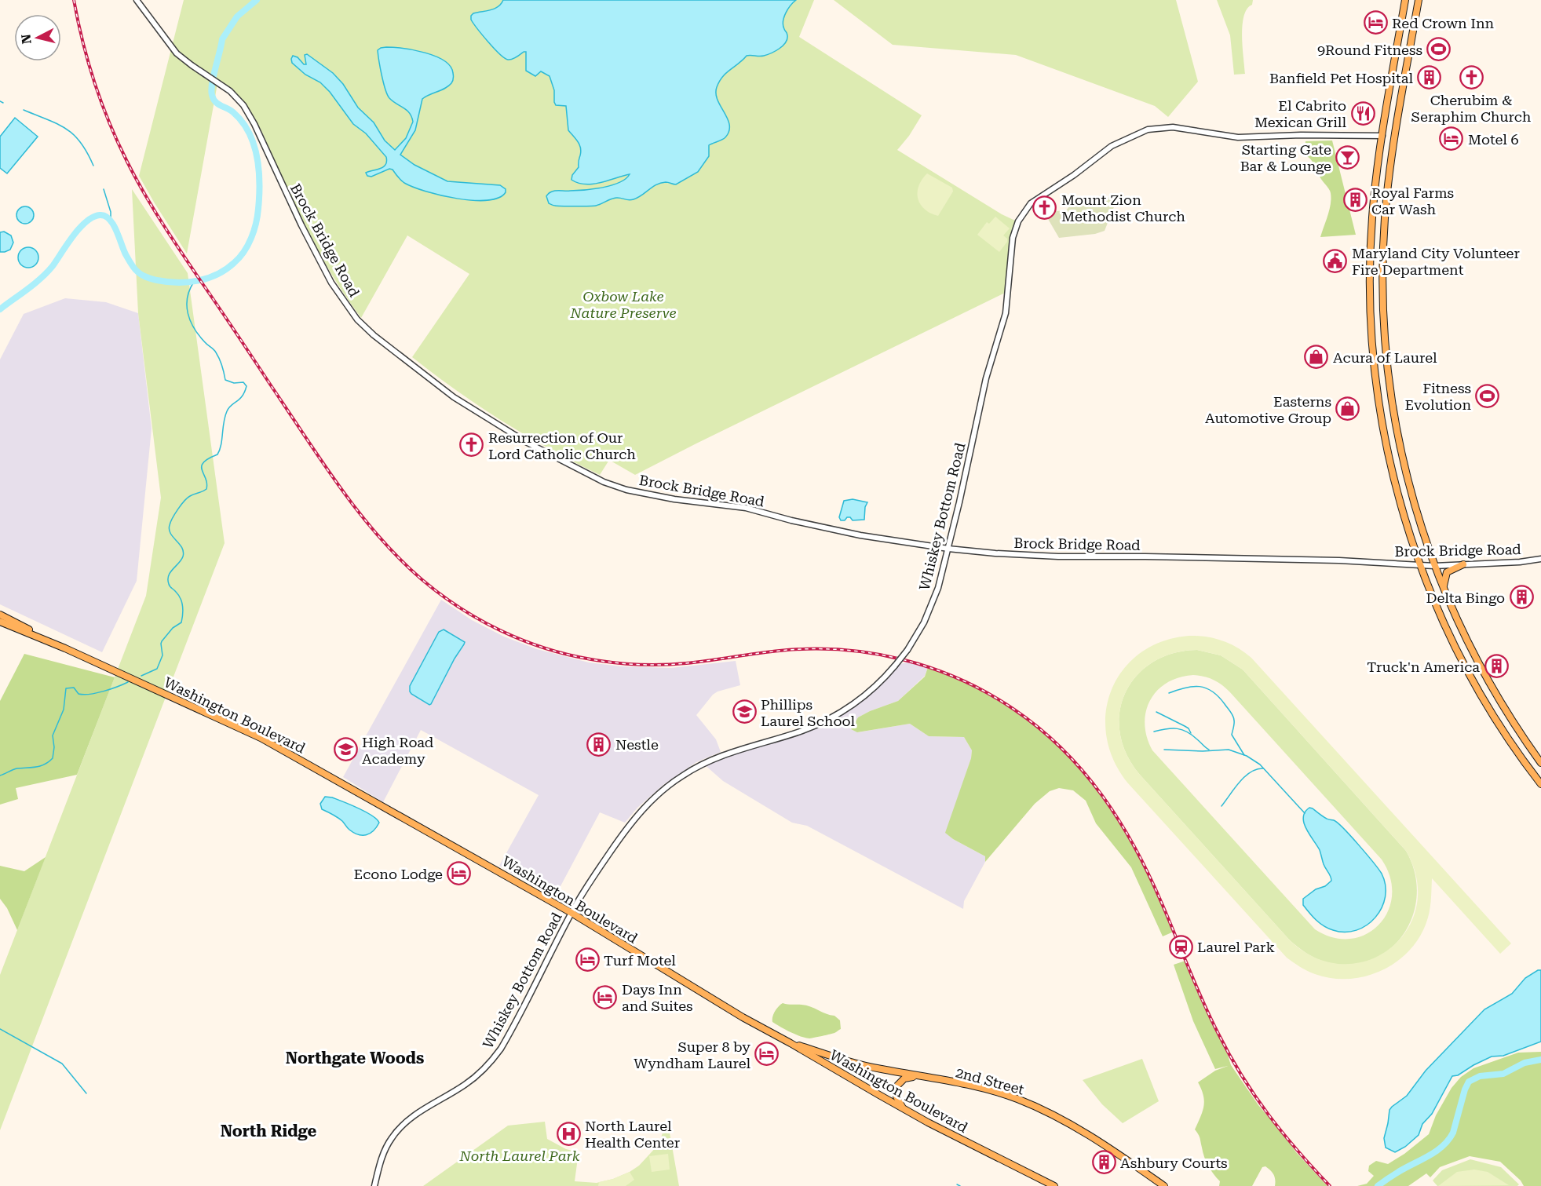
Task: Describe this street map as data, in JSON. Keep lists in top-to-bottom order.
{
  "streets": {
    "main road": ["Washington Boulevard", "2nd Street"],
    "street": ["Brock Bridge Road", "Whiskey Bottom Road"]
  },
  "crossings": [
    ["Brock Bridge Road", "Whiskey Bottom Road"],
    ["Whiskey Bottom Road", "Washington Boulevard"],
    ["Washington Boulevard", "2nd Street"]
  ],
  "districts": ["Northgate Woods", "North Ridge"],
  "parks": ["Oxbow Lake Nature Preserve", "North Laurel Park"],
  "places": {
    "hotel": [
      "Red Crown Inn",
      "Motel 6",
      "Econo Lodge",
      "Turf Motel",
      "Days Inn and Suites",
      "Super 8 by Wyndham Laurel"
    ],
    "sports": ["9Round Fitness", "Fitness Evolution"],
    "church": ["Cherubim & Seraphim Church", "Mount Zion Methodist Church", "Resurrection of Our Lord Catholic Church"],
    "building": [
      "Banfield Pet Hospital",
      "Royal Farms Car Wash",
      "Delta Bingo",
      "Truck'n America",
      "Nestle",
      "Ashbury Courts"
    ],
    "restaurant": ["El Cabrito Mexican Grill"],
    "bar": ["Starting Gate Bar & Lounge"],
    "public building": ["Maryland City Volunteer Fire Department"],
    "shop": ["Acura of Laurel", "Easterns Automotive Group"],
    "school or university": ["Phillips Laurel School", "High Road Academy"],
    "station": ["Laurel Park"],
    "hospital": ["North Laurel Health Center"]
  },
  "north": "left"
}
